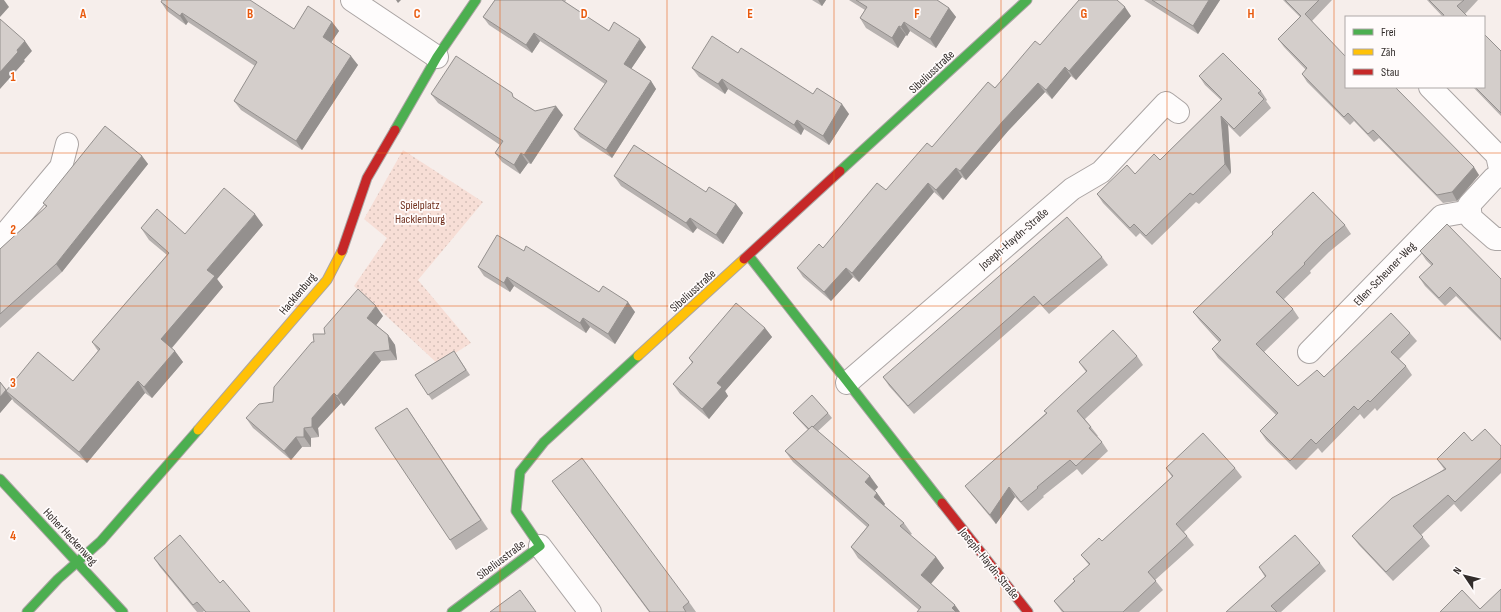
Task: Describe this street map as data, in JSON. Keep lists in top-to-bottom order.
{
  "streets": {
    "street": [
      "Sibeliusstraße",
      "Joseph-Haydn-Straße",
      "Ellen-Scheuner-Weg",
      "Hacklenburg",
      "Hoher Heckenweg"
    ]
  },
  "crossings": [
    ["Sibeliusstraße", "Joseph-Haydn-Straße"],
    ["Hacklenburg", "Hoher Heckenweg"]
  ],
  "parks": ["Spielplatz Hacklenburg"],
  "legend": ["Frei", "Zäh", "Stau"],
  "north": "top left",
  "grid": {
    "columns": [
      "A",
      "B",
      "C",
      "D",
      "E",
      "F",
      "G",
      "H"
    ],
    "rows": [
      "1",
      "2",
      "3",
      "4"
    ]
  }
}
